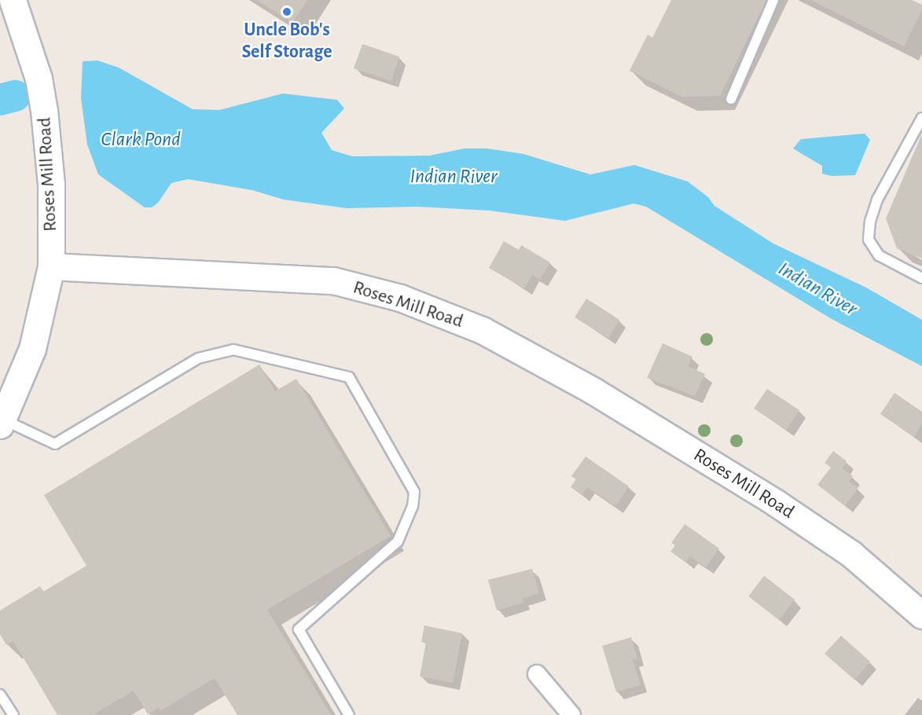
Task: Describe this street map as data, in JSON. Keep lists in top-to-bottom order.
{
  "streets": {
    "street": ["Roses Mill Road"]
  },
  "water": ["Clark Pond", "Indian River"],
  "places": ["Uncle Bob's Self Storage"]
}
